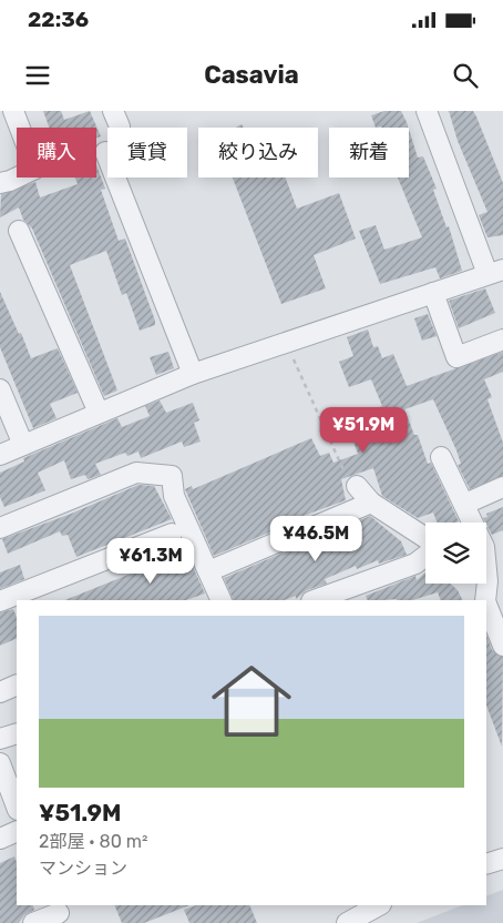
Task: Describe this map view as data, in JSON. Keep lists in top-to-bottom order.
{
  "page": {
    "status": "22:36",
    "header": "Casavia",
    "chip": [
      "購入",
      "賃貸",
      "絞り込み",
      "新着"
    ],
    "price": ["¥51.9M", "¥46.5M", "¥61.3M"],
    "list": [
      {
        "name": "¥51.9M",
        "note": "2部屋 · 80 m² · マンション"
      }
    ]
  }
}
